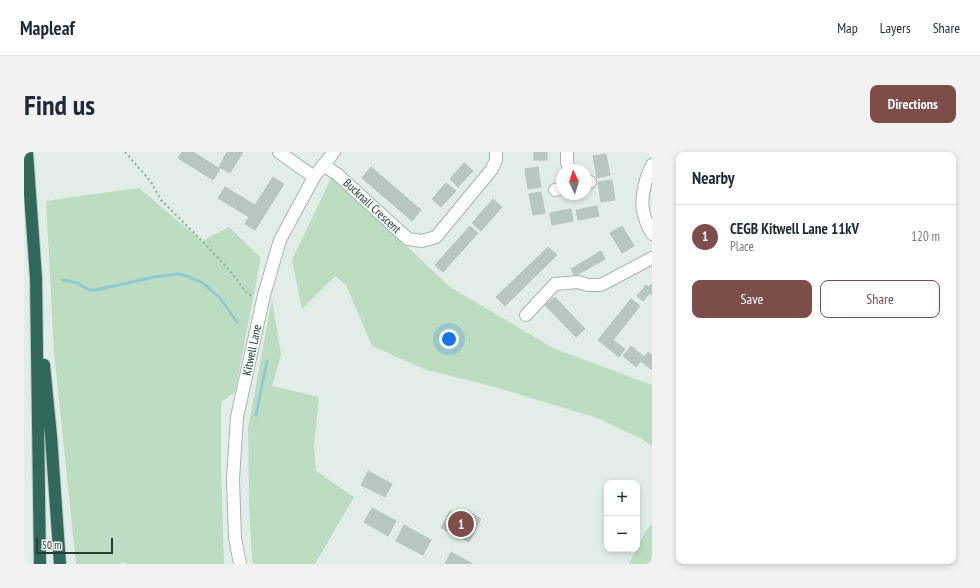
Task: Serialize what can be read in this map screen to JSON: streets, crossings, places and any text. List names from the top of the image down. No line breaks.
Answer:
{"streets":{"street":["Bucknall Crescent","Kitwell Lane"]},"crossings":[["Bucknall Crescent","Kitwell Lane"]],"scale_bar":"50 m","north":"top","page":{"header":"Mapleaf","nav":["Map","Layers","Share"],"buttons":["Directions",["Save","Share"]],"title":"Find us","heading":"Nearby","list":[{"mark":"1","name":"CEGB Kitwell Lane 11kV","note":"Place","value":"120 m"}],"map_buttons":["+","−"],"pins":"1","scale":"50 m"}}
